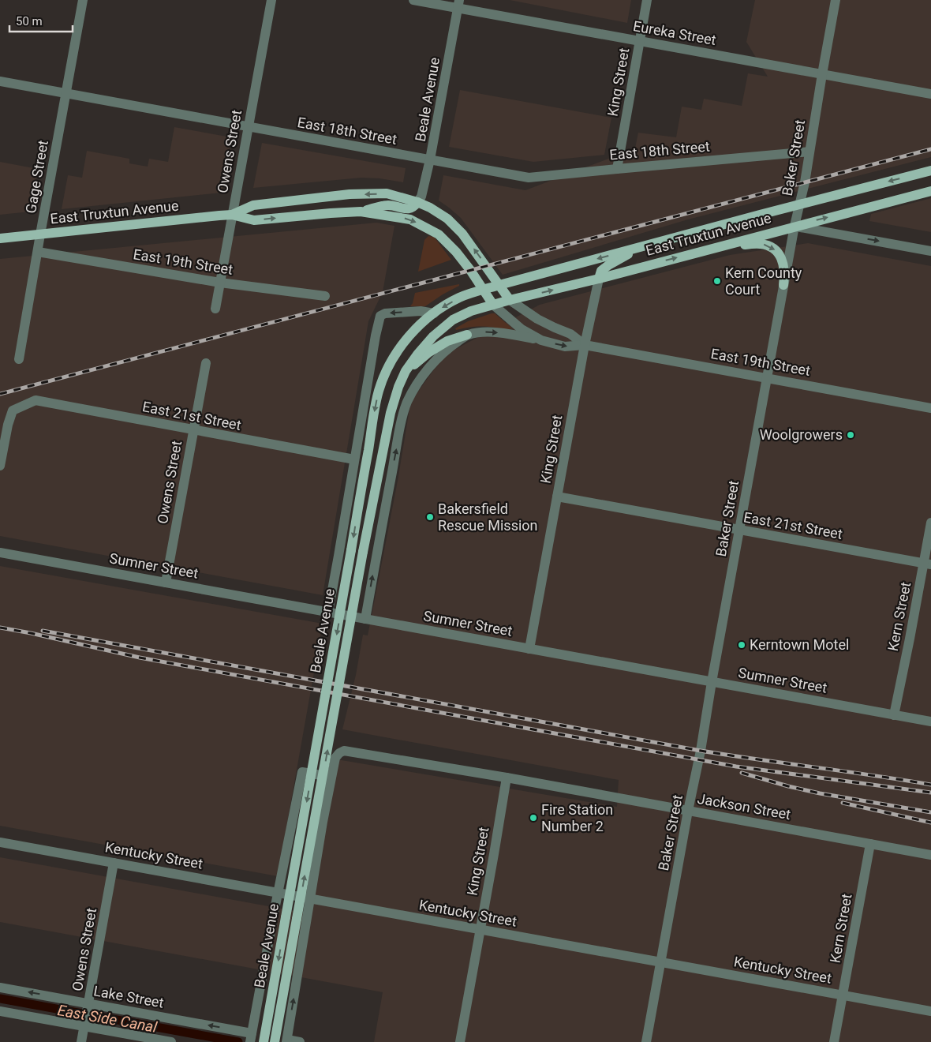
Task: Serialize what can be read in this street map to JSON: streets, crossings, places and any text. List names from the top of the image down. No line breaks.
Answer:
{"streets":{"main road":["Beale Avenue","East Truxtun Avenue"],"street":["Eureka Street","King Street","East 18th Street","Owens Street","Baker Street","Gage Street","East 19th Street","East 21st Street","Sumner Street","Kern Street","Jackson Street","Kentucky Street","Lake Street"]},"crossings":[["Eureka Street","King Street"],["Eureka Street","Beale Avenue"],["Eureka Street","Baker Street"],["King Street","East 18th Street"],["King Street","East Truxtun Avenue"],["King Street","East 19th Street"],["King Street","East 21st Street"],["King Street","Sumner Street"],["King Street","Jackson Street"],["King Street","Kentucky Street"],["Beale Avenue","East 18th Street"],["Beale Avenue","East Truxtun Avenue"],["Beale Avenue","East 19th Street"],["East 18th Street","Owens Street"],["East 18th Street","Baker Street"],["East 18th Street","Gage Street"],["Owens Street","East Truxtun Avenue"],["Owens Street","East 19th Street"],["Owens Street","East 21st Street"],["Owens Street","Sumner Street"],["Owens Street","Kentucky Street"],["Owens Street","Lake Street"],["Baker Street","East Truxtun Avenue"],["Baker Street","East 19th Street"],["Baker Street","East 21st Street"],["Baker Street","Sumner Street"],["Baker Street","Jackson Street"],["Baker Street","Kentucky Street"],["Gage Street","East Truxtun Avenue"],["Gage Street","East 19th Street"],["East Truxtun Avenue","East 19th Street"],["East 21st Street","Kern Street"],["Sumner Street","Kern Street"],["Kern Street","Jackson Street"],["Kern Street","Kentucky Street"],["Jackson Street","Kentucky Street"]],"water":["East Side Canal"],"places":["Kern County Court","Woolgrowers","Bakersfield Rescue Mission","Kerntown Motel","Fire Station Number 2"],"scale_bar":"50 m"}
